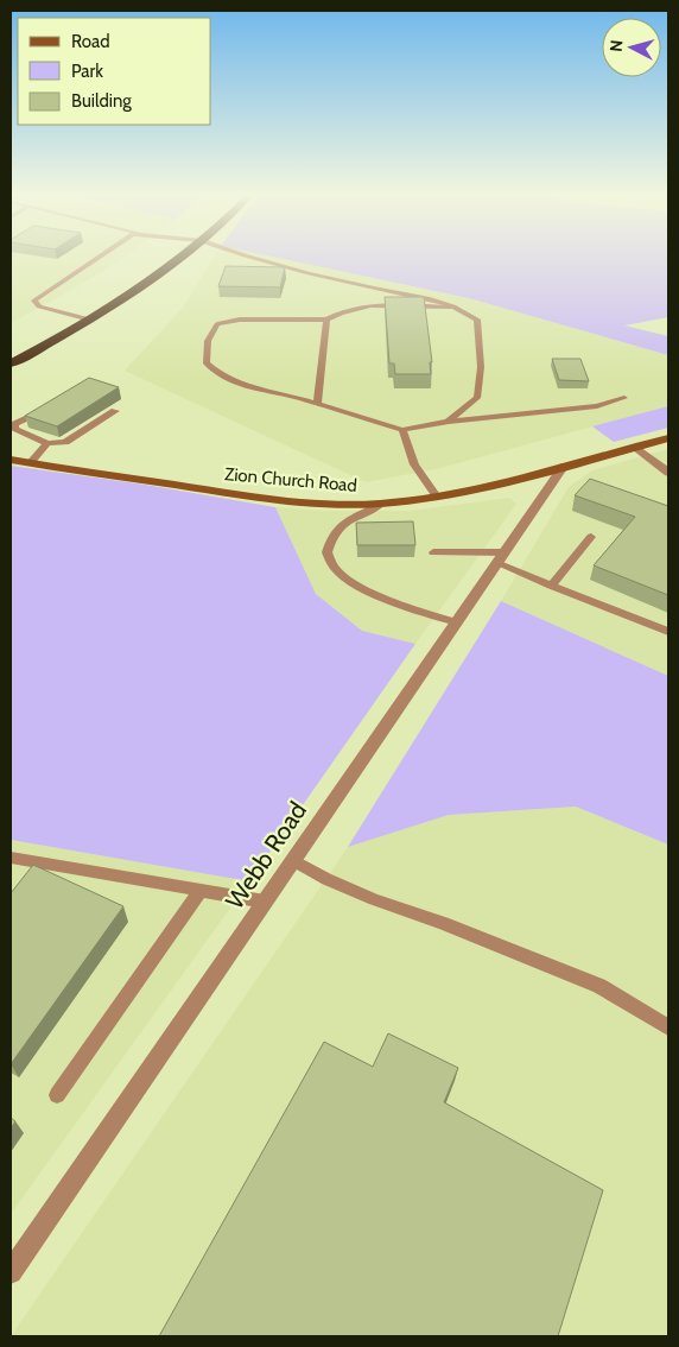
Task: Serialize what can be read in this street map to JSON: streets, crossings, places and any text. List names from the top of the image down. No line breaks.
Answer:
{"streets":{"street":["Zion Church Road","Webb Road"]},"crossings":[["Zion Church Road","Webb Road"]],"legend":["Road","Park","Building"],"north":"left"}
